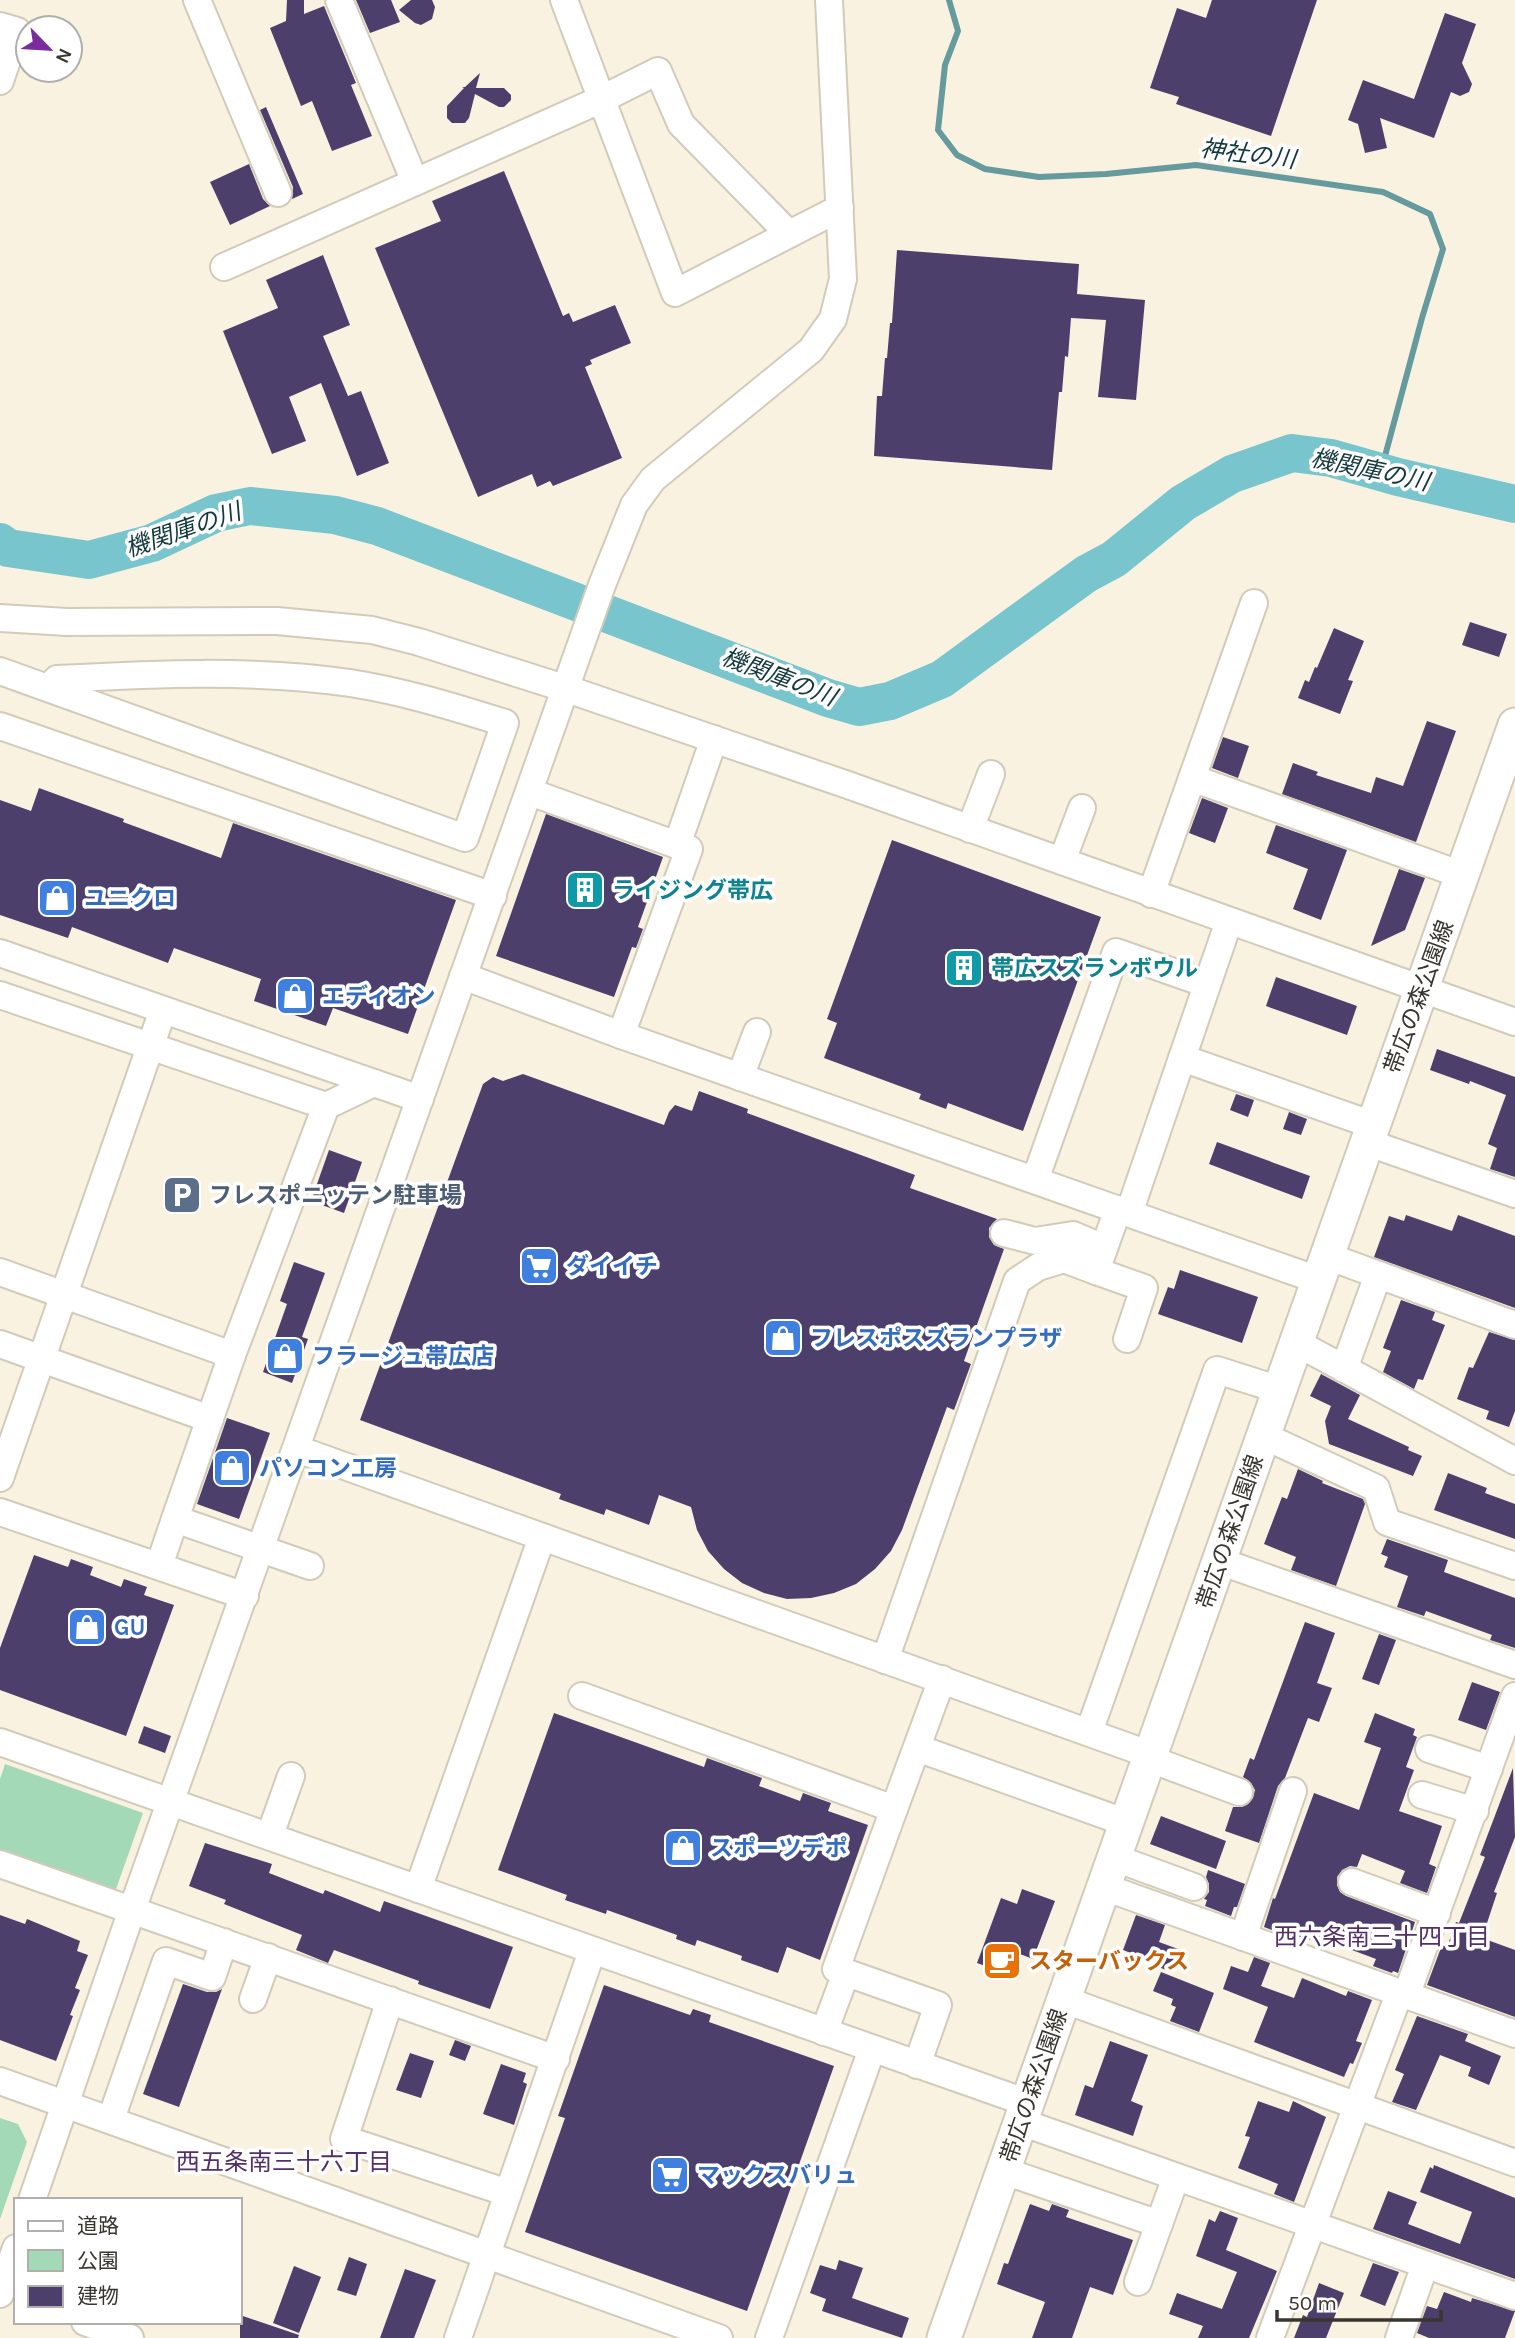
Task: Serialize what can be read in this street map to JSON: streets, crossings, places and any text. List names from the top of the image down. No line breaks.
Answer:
{"streets":{"main road":["帯広の森公園線"]},"districts":["西六条南三十四丁目","西五条南三十六丁目"],"water":["神社の川","機関庫の川"],"places":{"building":["ライジング帯広","帯広スズランボウル"],"shop":["ユニクロ","エディオン","フレスポスズランプラザ","フラージュ帯広店","パソコン工房","GU","スポーツデポ"],"parking":["フレスポニッテン駐車場"],"supermarket":["ダイイチ","マックスバリュ"],"cafe":["スターバックス"]},"legend":["道路","公園","建物"],"scale_bar":"50 m","north":"bottom right"}
